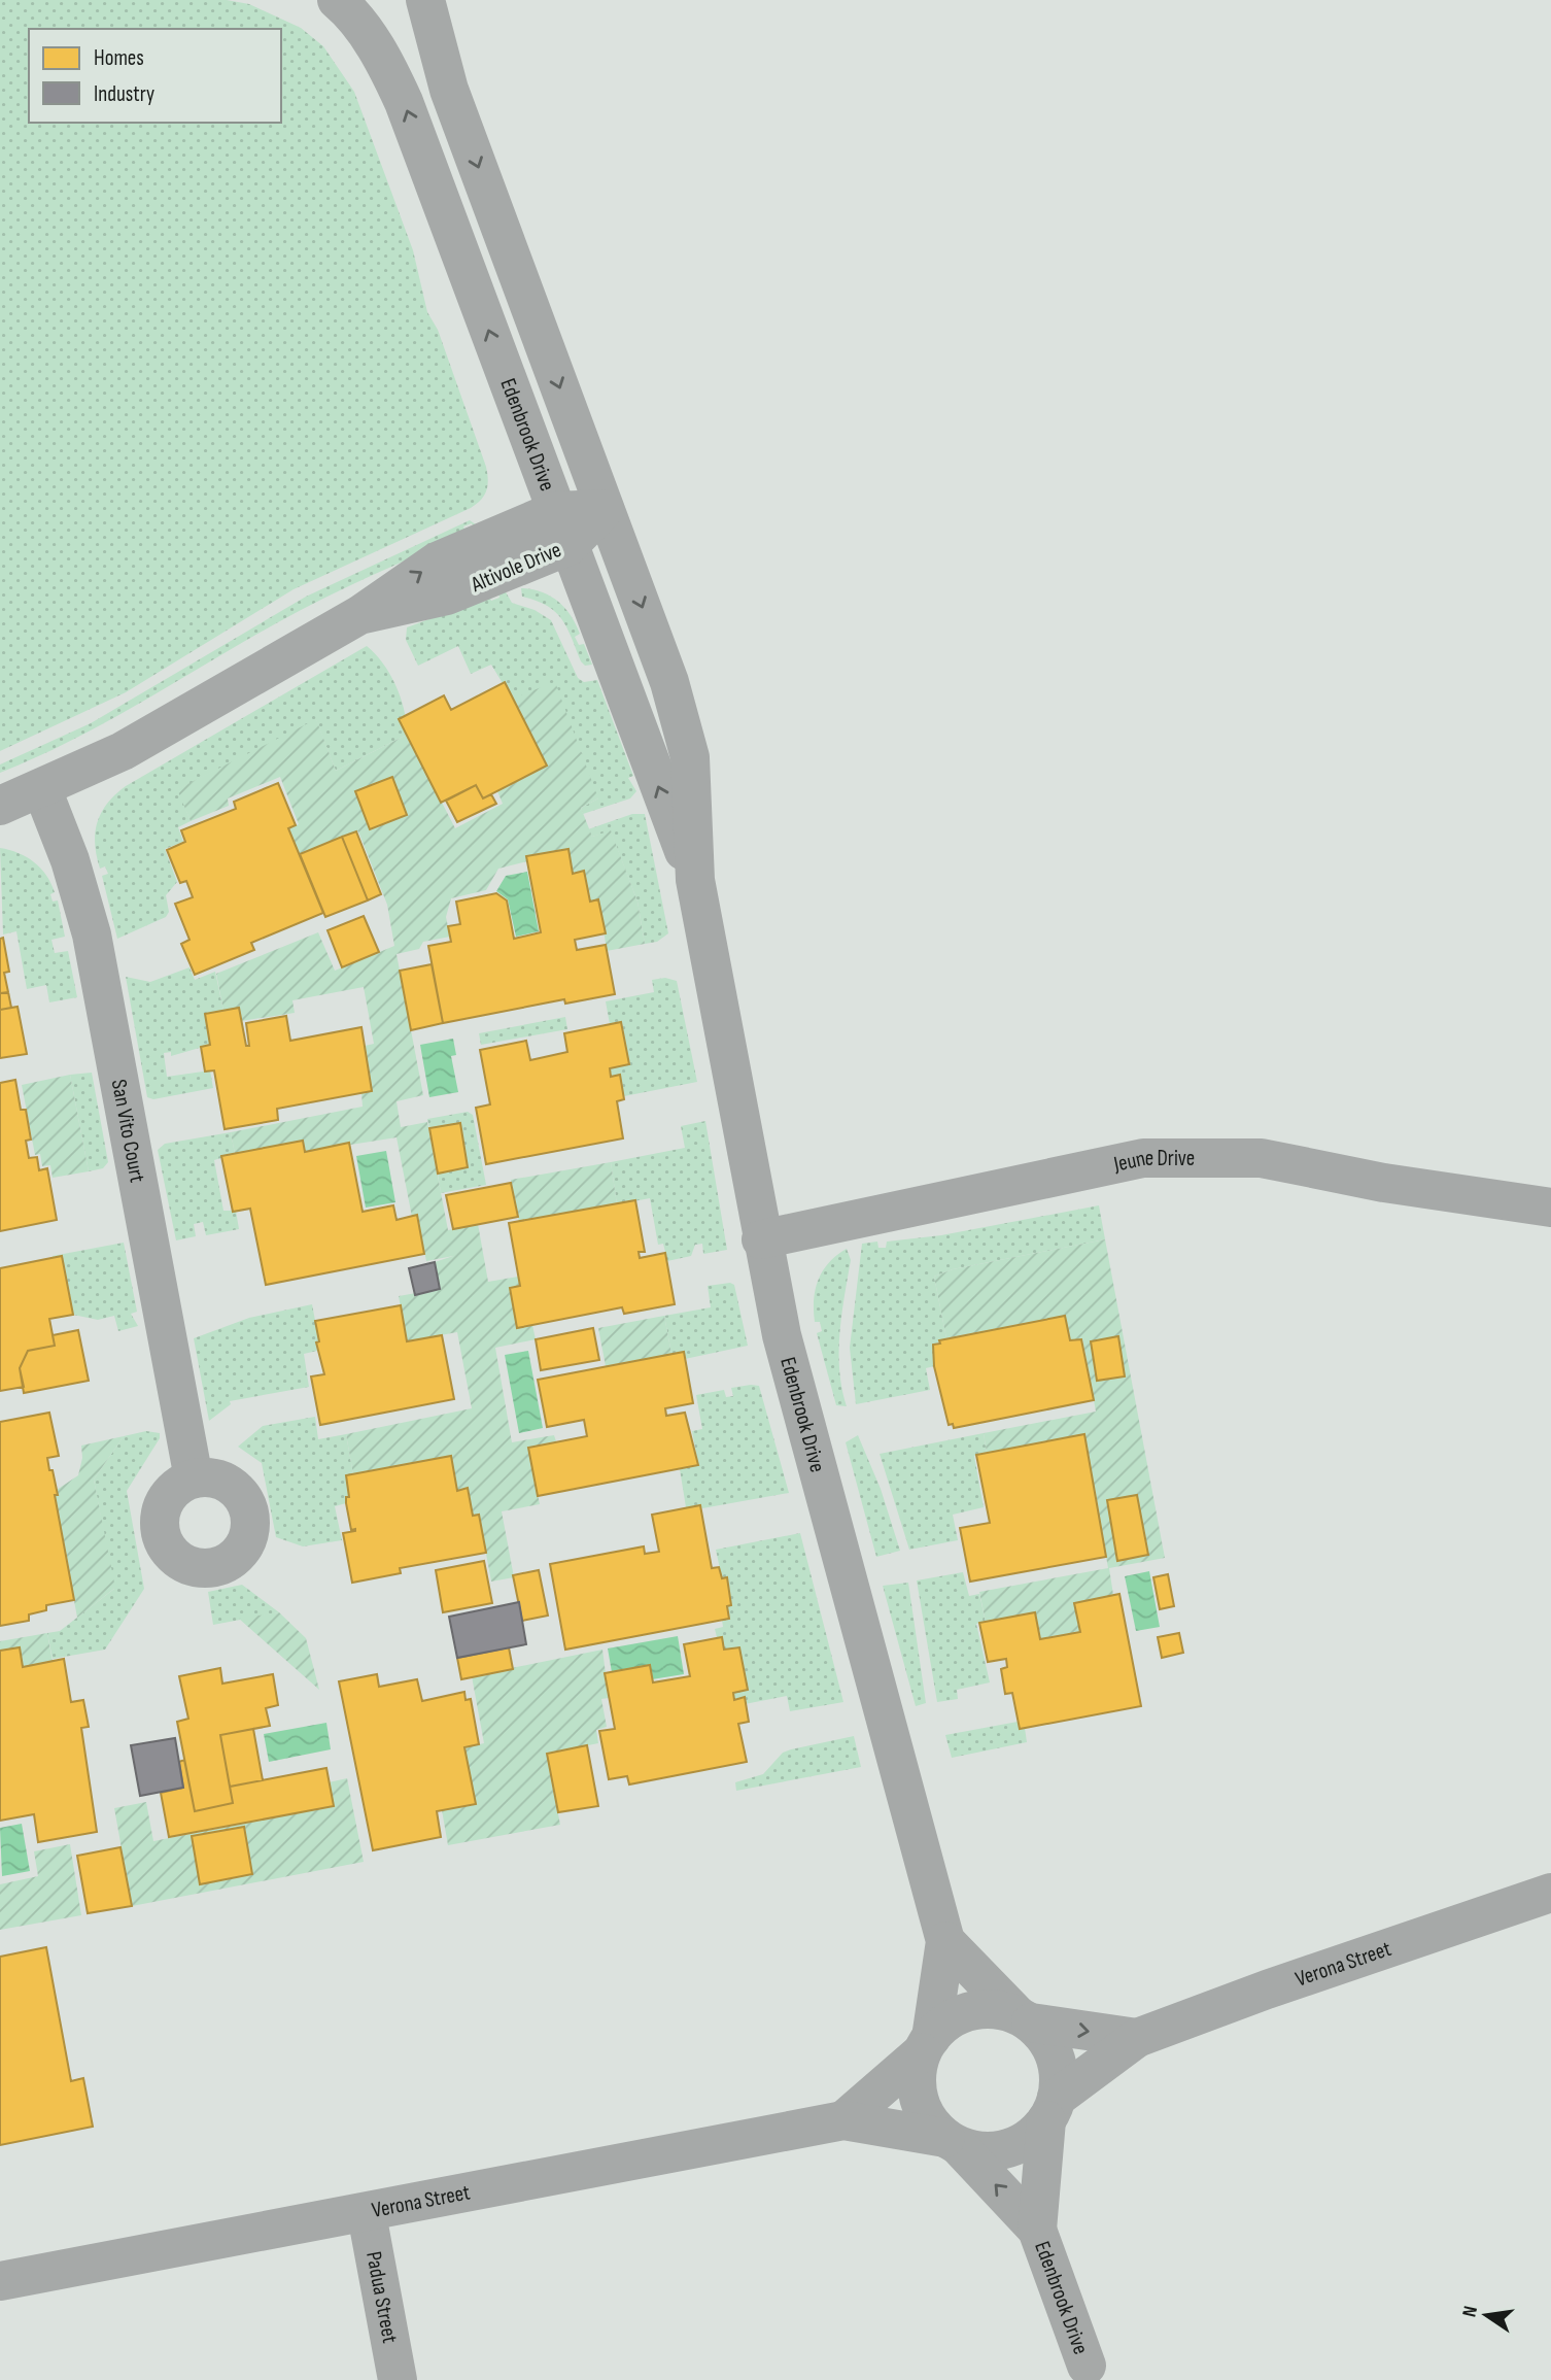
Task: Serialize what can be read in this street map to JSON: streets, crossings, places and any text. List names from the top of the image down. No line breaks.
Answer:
{"streets":{"street":["Edenbrook Drive","Altivole Drive","San Vito Court","Jeune Drive","Verona Street","Padua Street"]},"crossings":[["Edenbrook Drive","Altivole Drive"],["Edenbrook Drive","Jeune Drive"],["Edenbrook Drive","Verona Street"],["Altivole Drive","San Vito Court"],["Verona Street","Padua Street"]],"legend":["Homes","Industry"],"north":"left"}
